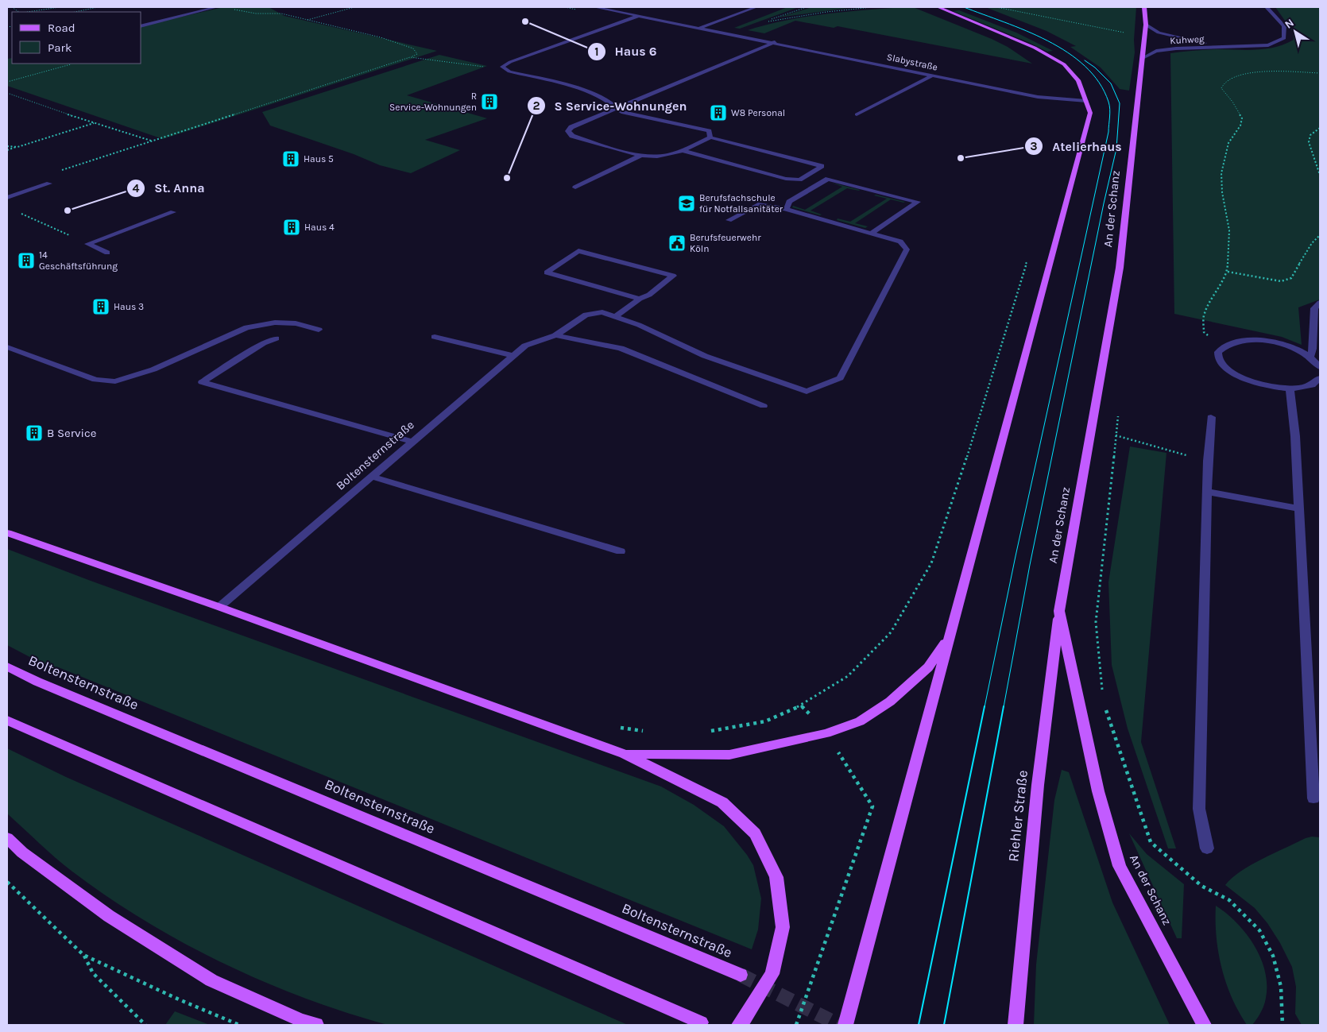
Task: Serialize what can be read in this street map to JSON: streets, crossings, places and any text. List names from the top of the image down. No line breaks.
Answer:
{"streets":{"main road":["An der Schanz","Boltensternstraße","Riehler Straße"],"street":["Kuhweg","Slabystraße"]},"crossings":[["Kuhweg","An der Schanz"],["An der Schanz","Riehler Straße"]],"places":{"other":["Haus 6","Atelierhaus","S Service-Wohnungen","St. Anna"],"building":["R Service-Wohnungen","W8 Personal","Haus 5","Haus 4","14 Geschäftsführung","Haus 3","B Service"],"school or university":["Berufsfachschule für Notfallsanitäter"],"public building":["Berufsfeuerwehr Köln"]},"legend":["Road","Park"],"north":"top left"}
